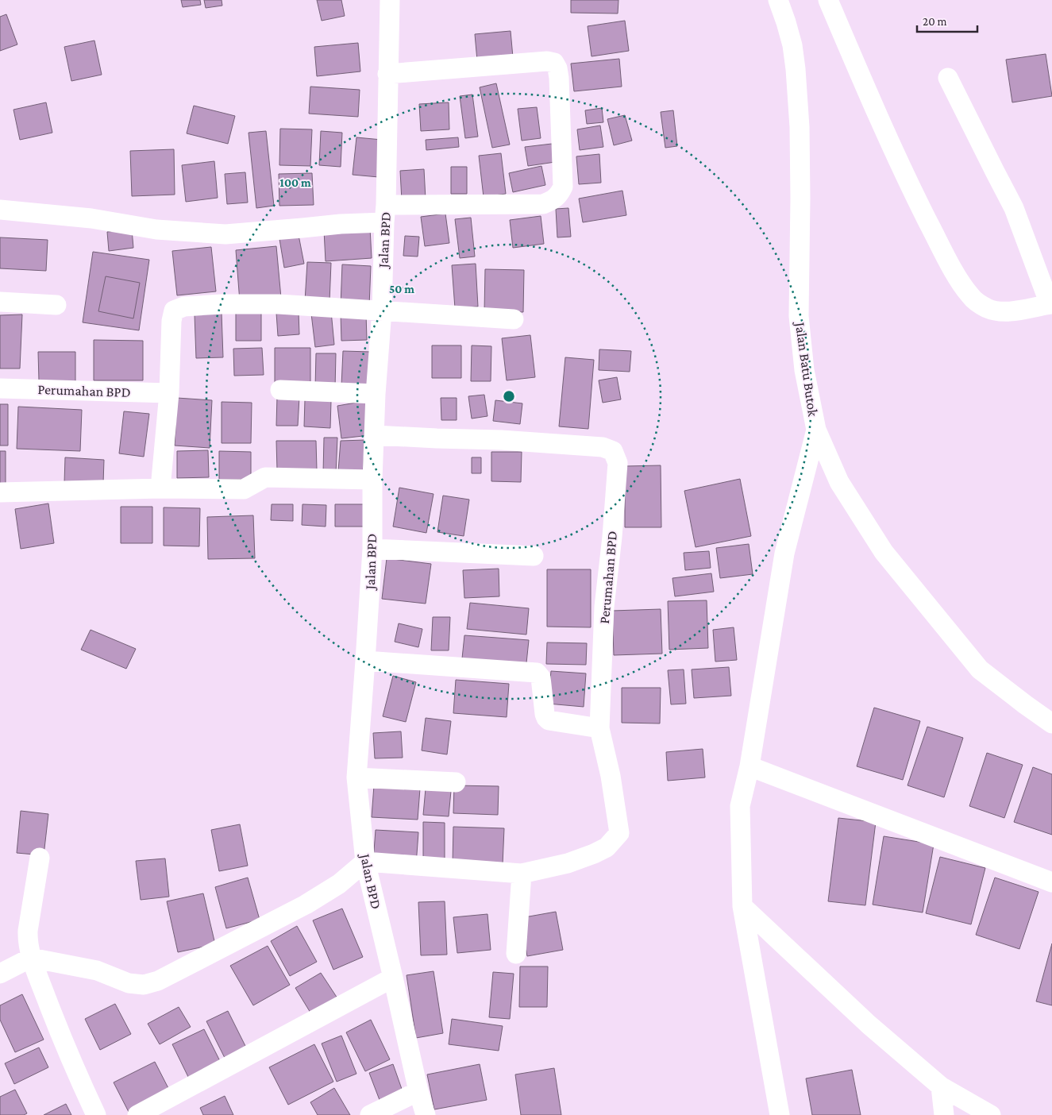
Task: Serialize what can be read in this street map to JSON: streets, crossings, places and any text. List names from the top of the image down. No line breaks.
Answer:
{"streets":{"street":["Jalan BPD","Jalan Batu Butok","Perumahan BPD"]},"crossings":[["Jalan BPD","Perumahan BPD"]],"scale_bar":"20 m","rings":["100 m","50 m"]}
